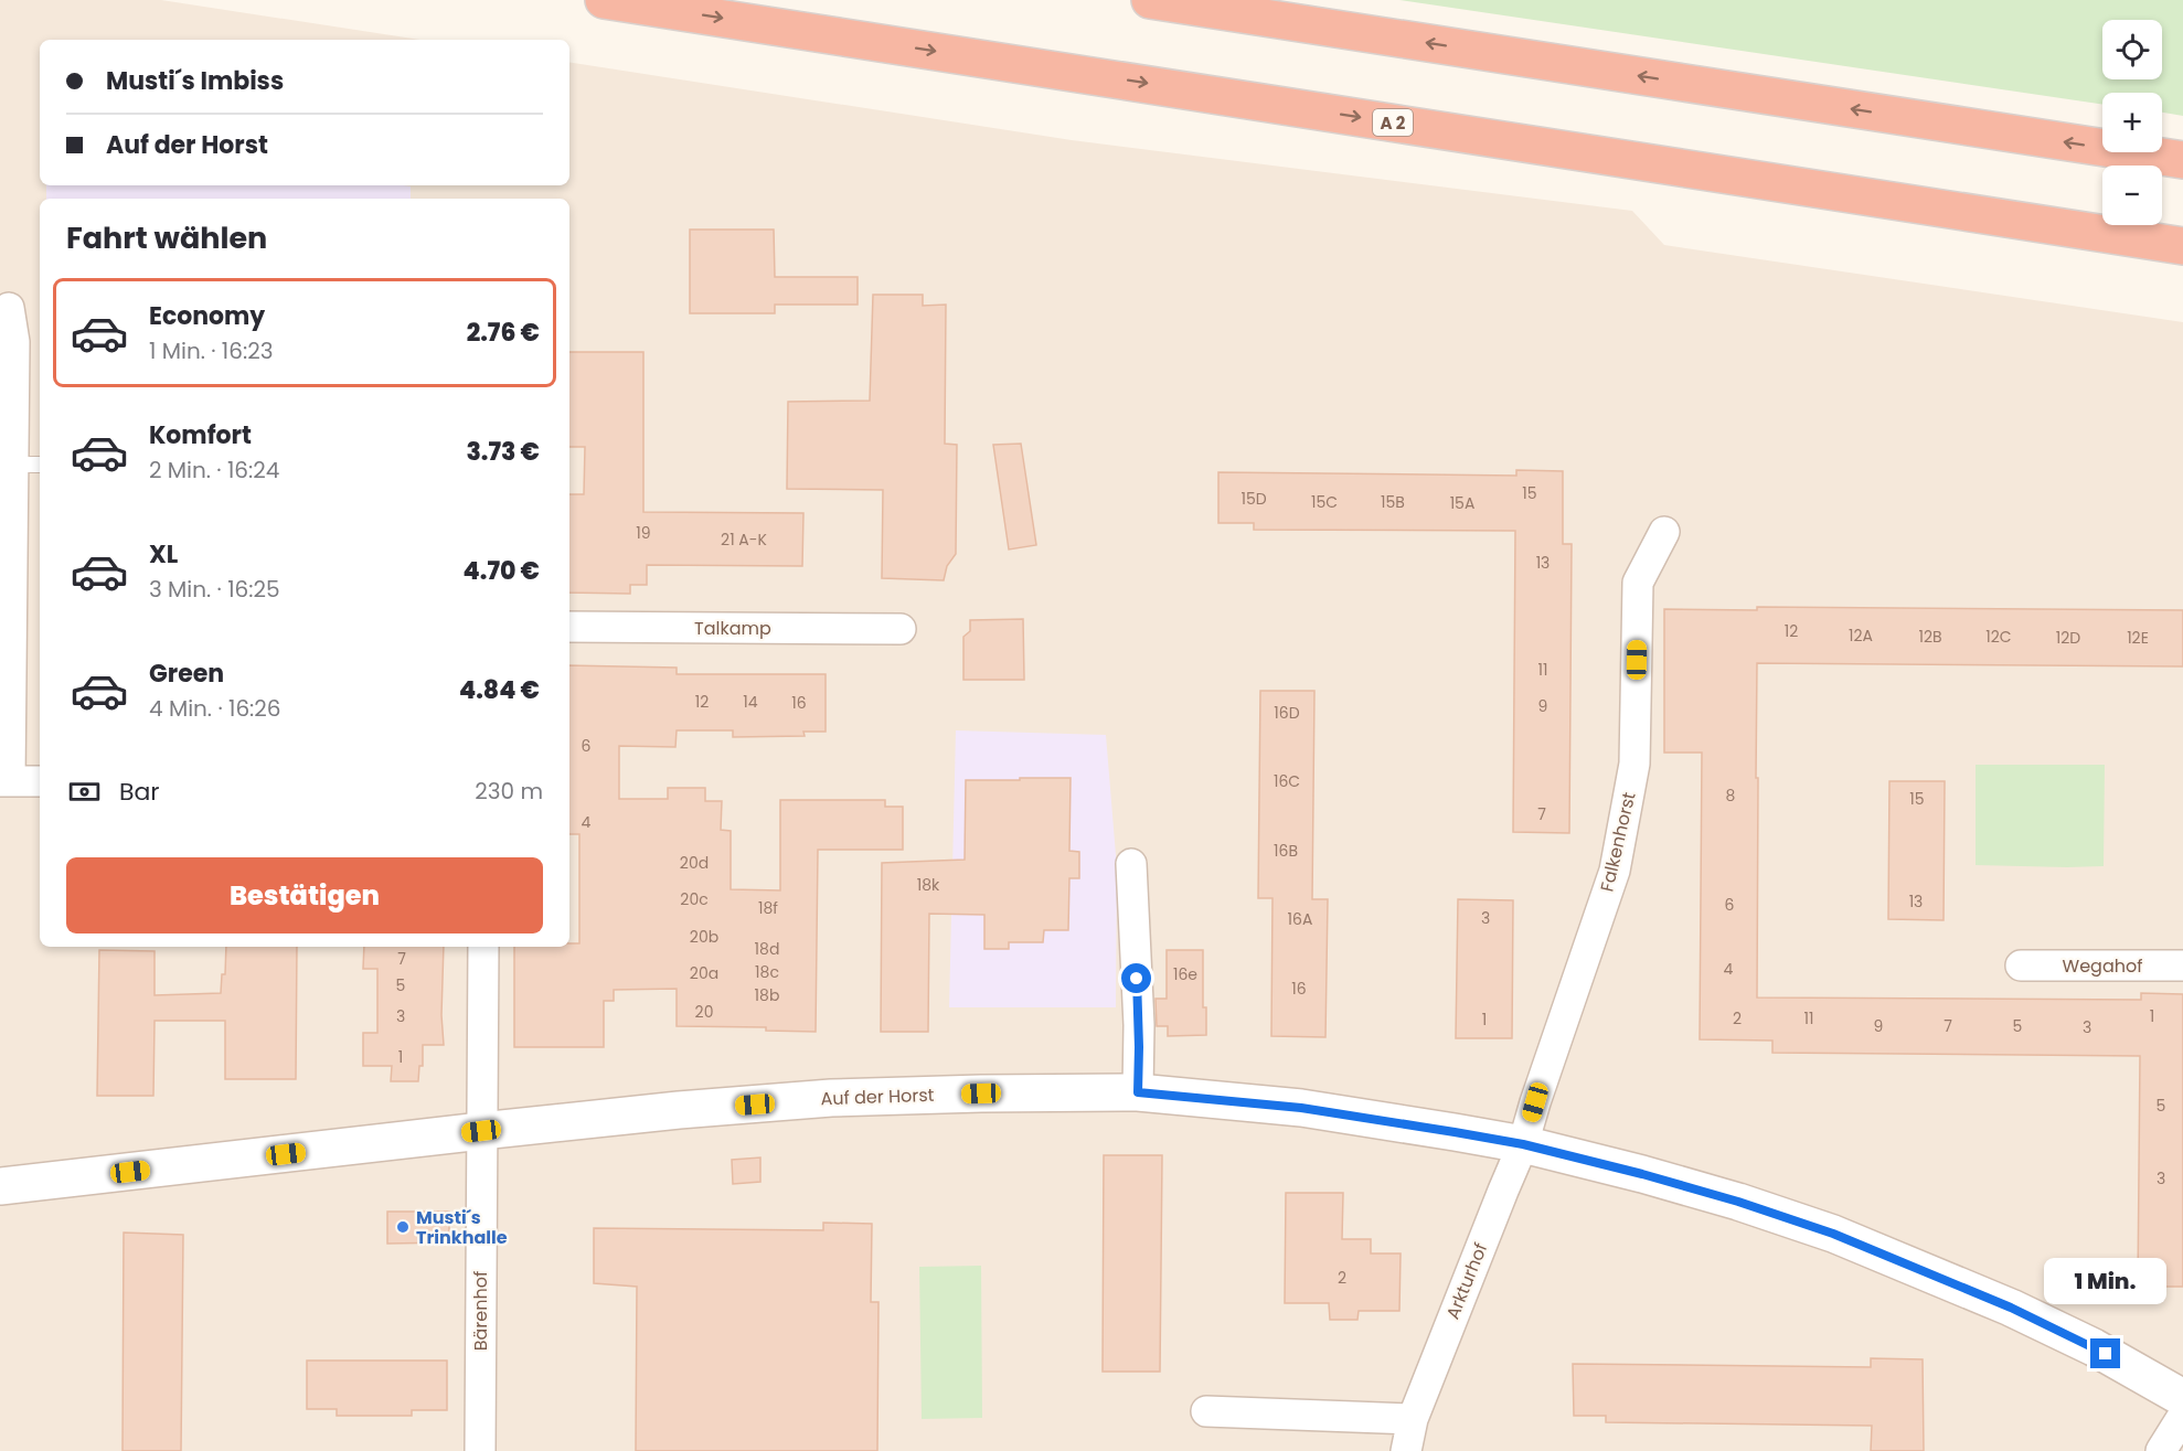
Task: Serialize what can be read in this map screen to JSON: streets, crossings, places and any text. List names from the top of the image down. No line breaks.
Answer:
{"streets":{"highway":["A 2"],"street":["Talkamp","Falkenhorst","Wegahof","Auf der Horst","Arkturhof","Bärenhof"]},"crossings":[["Falkenhorst","Auf der Horst"],["Falkenhorst","Arkturhof"],["Auf der Horst","Arkturhof"],["Auf der Horst","Bärenhof"]],"places":["Musti´s Trinkhalle"],"house_numbers":["15","15D","15C","15B","15A","19","21 A-K","13","12","12A","12B","12C","12D","12E","11","12","14","16","9","16D","6","16C","8","15","7","4","16B","20d","18k","20c","13","6","18f","3","16A","20b","18d","7","4","18c","20a","16e","5","16","18b","20","3","1","2","11","1","9","7","5","3","1","5","3","2"],"page":{"map_buttons":["+","−"],"banner":["Musti´s Imbiss","Auf der Horst"],"heading":"Fahrt wählen","list":[{"name":"Economy","note":"1 Min. · 16:23","value":"2.76 €"},{"name":"Komfort","note":"2 Min. · 16:24","value":"3.73 €"},{"name":"XL","note":"3 Min. · 16:25","value":"4.70 €"},{"name":"Green","note":"4 Min. · 16:26","value":"4.84 €"}],"pay":["Bar","230 m"],"buttons":"Bestätigen","bubble":"1 Min."}}
